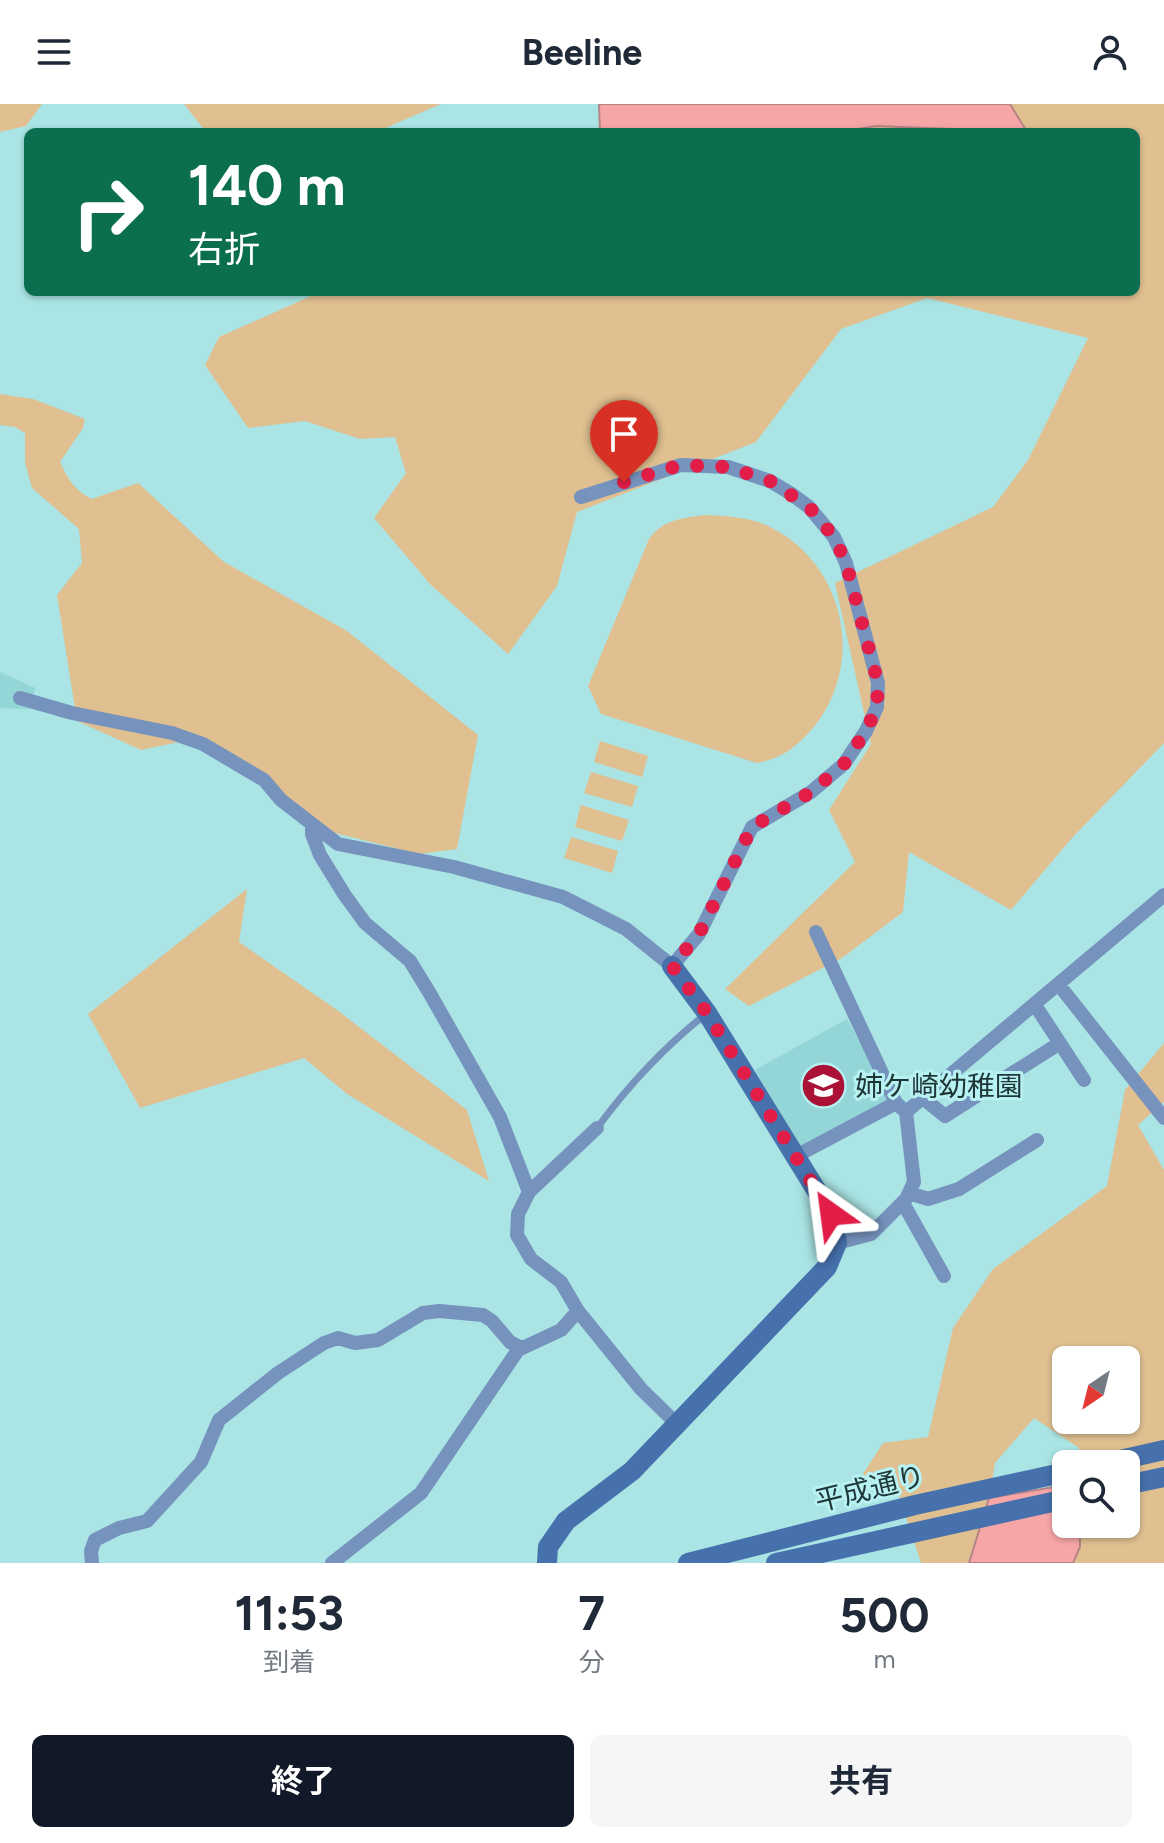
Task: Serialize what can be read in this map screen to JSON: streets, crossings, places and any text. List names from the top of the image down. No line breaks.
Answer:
{"streets":{"street":["平成通り"]},"places":{"school or university":["姉ケ崎幼稚園"]},"north":"bottom left","page":{"header":"Beeline","turn":["140 m","右折"],"eta":["11:53","到着","7","分","500","m"],"buttons":["終了","共有"]}}
